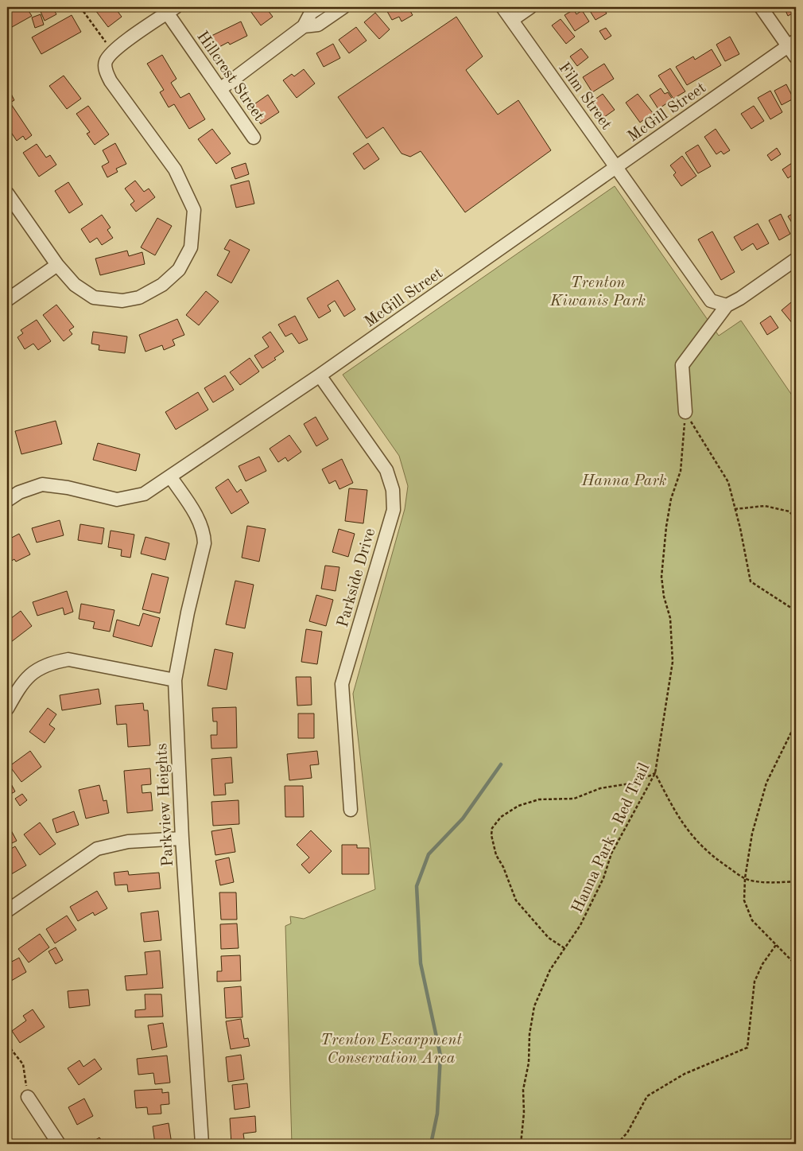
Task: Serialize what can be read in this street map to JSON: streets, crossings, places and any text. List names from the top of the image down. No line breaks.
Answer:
{"streets":{"street":["Hillcrest Street","Film Street","McGill Street","Parkside Drive","Parkview Heights"],"path":["Hanna Park - Red Trail"]},"crossings":[["Film Street","McGill Street"],["McGill Street","Parkside Drive"],["McGill Street","Parkview Heights"]],"parks":["Trenton Kiwanis Park","Hanna Park","Trenton Escarpment Conservation Area"]}
